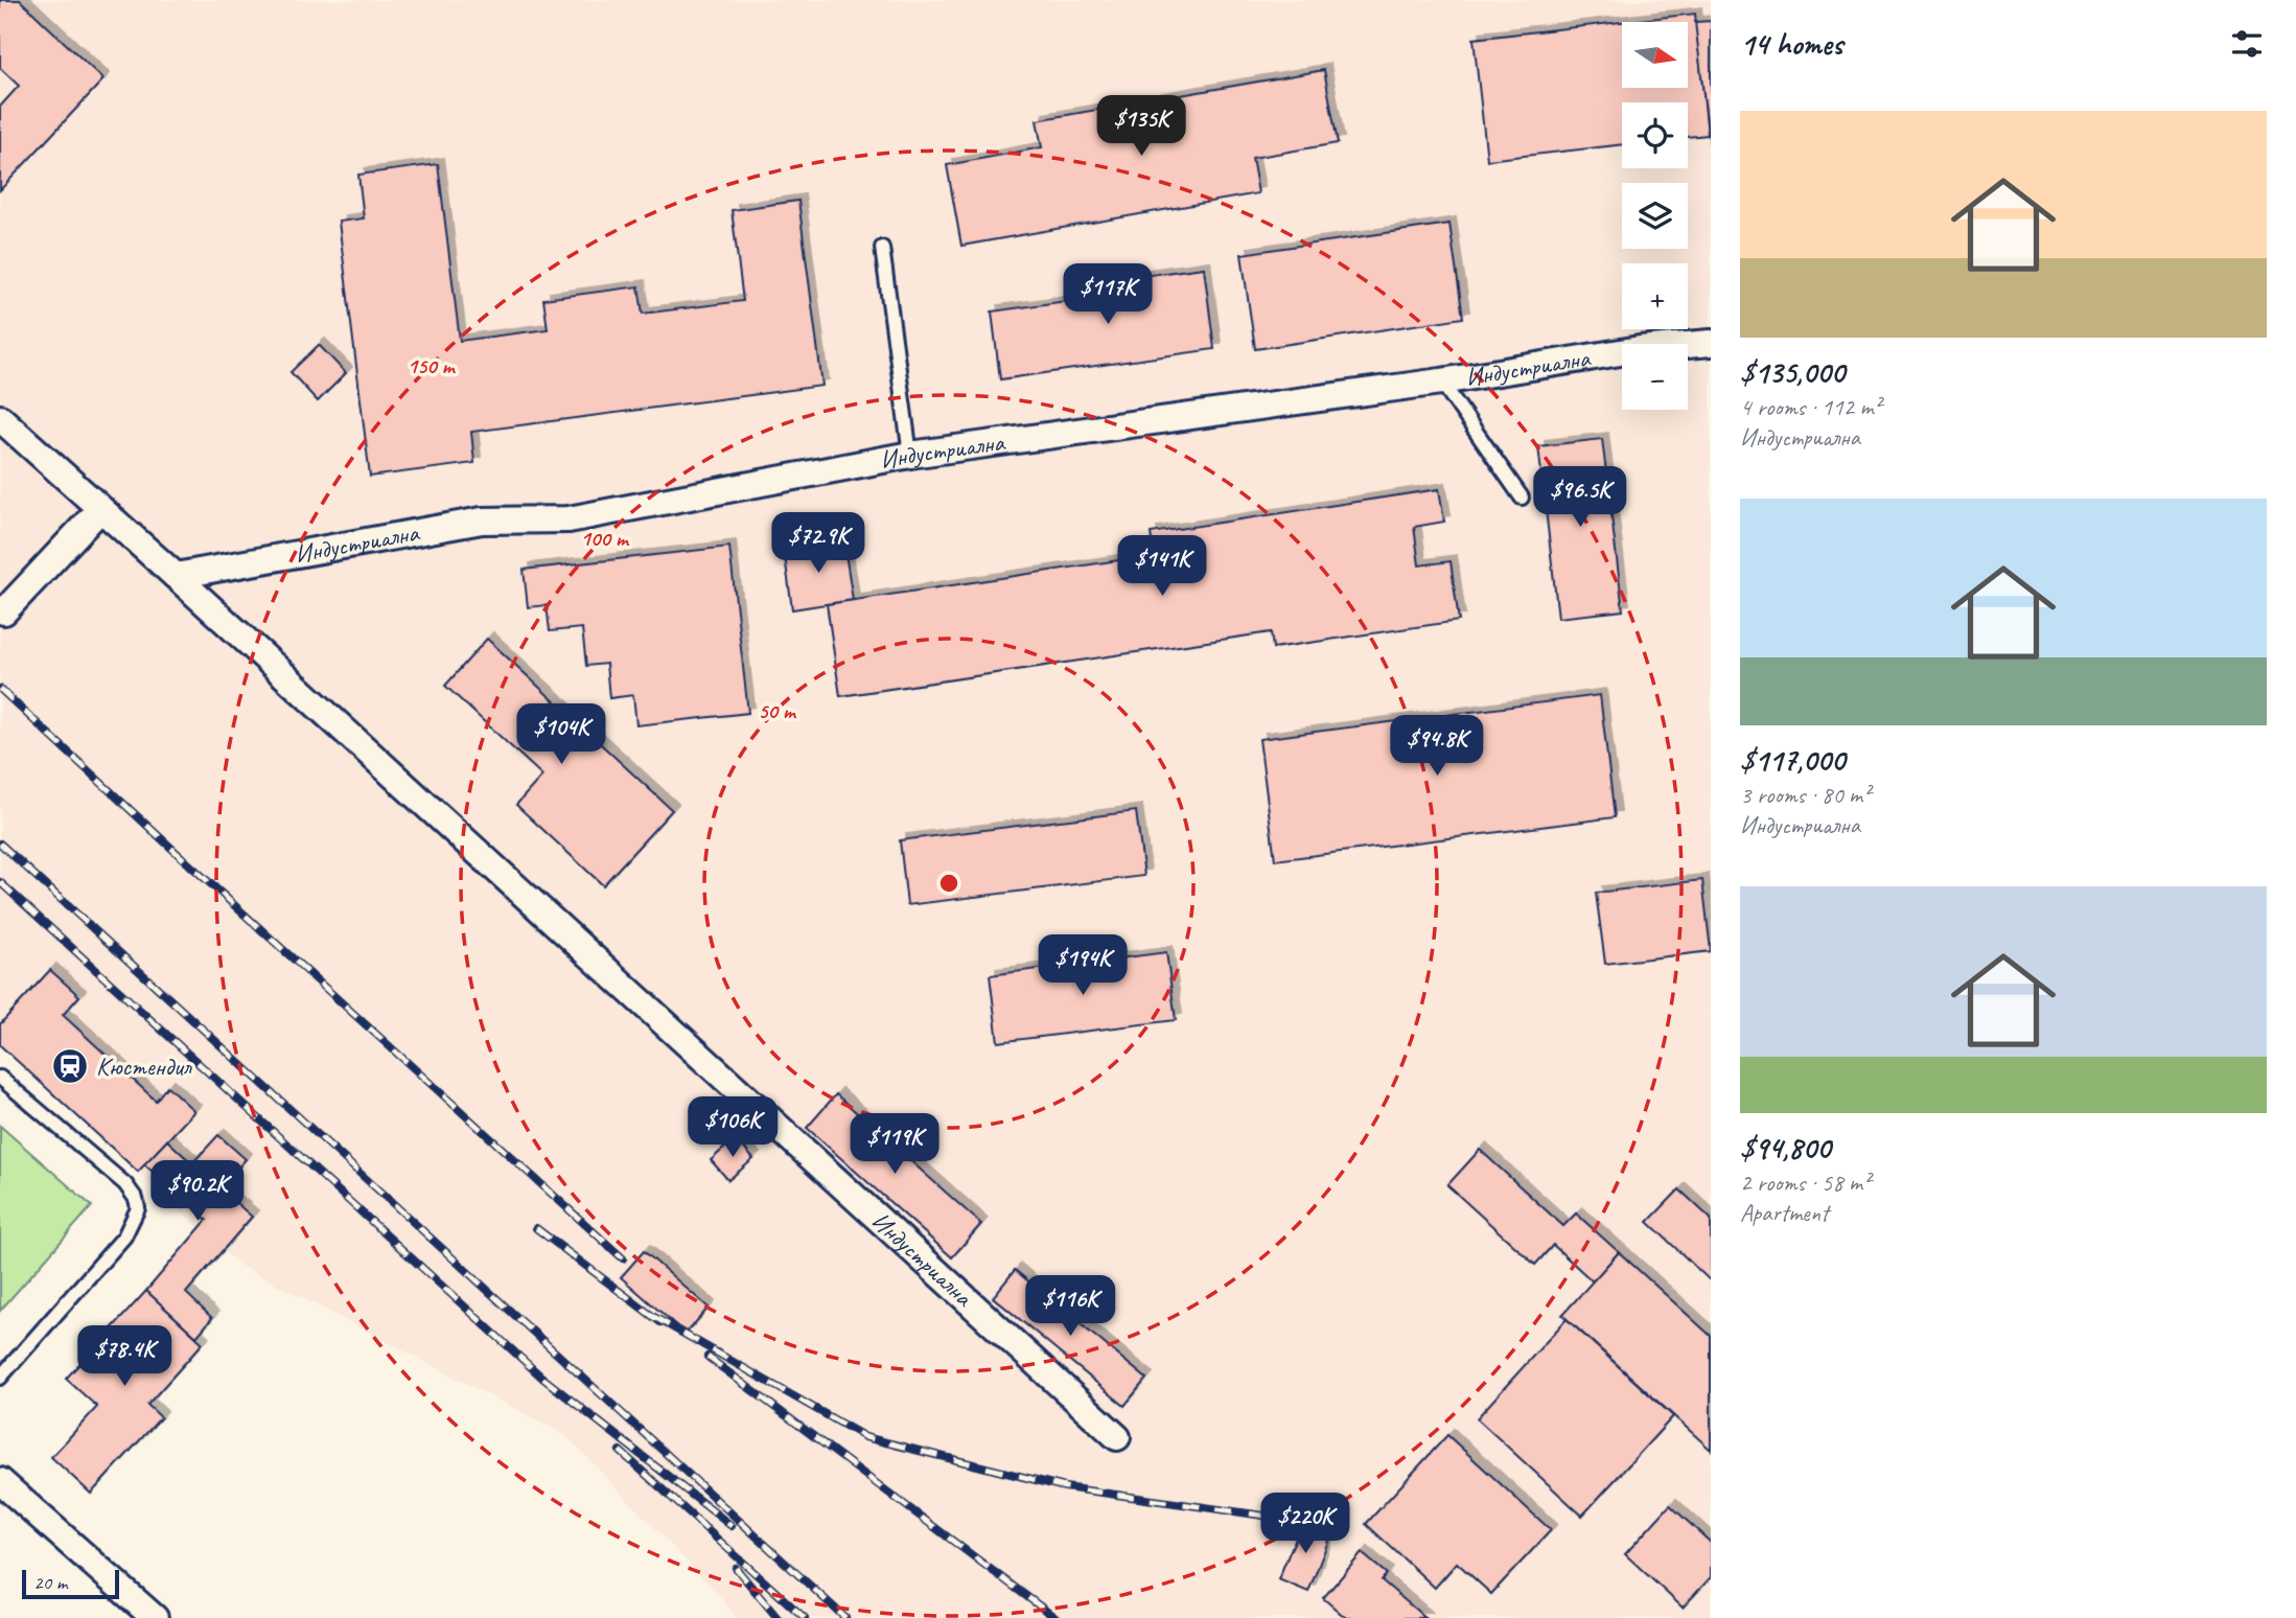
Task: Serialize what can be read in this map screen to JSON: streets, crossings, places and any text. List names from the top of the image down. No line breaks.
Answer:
{"streets":{"street":["Индустриална"]},"places":{"station":["Кюстендил"]},"scale_bar":"20 m","north":"right","page":{"heading":"14 homes","map_buttons":["+","−"],"list":[{"name":"$135,000","note":"4 rooms · 112 m² · Индустриална"},{"name":"$117,000","note":"3 rooms · 80 m² · Индустриална"},{"name":"$94,800","note":"2 rooms · 58 m² · Apartment"}],"price":["$135K","$117K","$96.5K","$72.9K","$141K","$104K","$94.8K","$194K","$106K","$119K","$90.2K","$116K","$78.4K","$220K"],"scale":"20 m"},"rings":["150 m","100 m","50 m"]}
